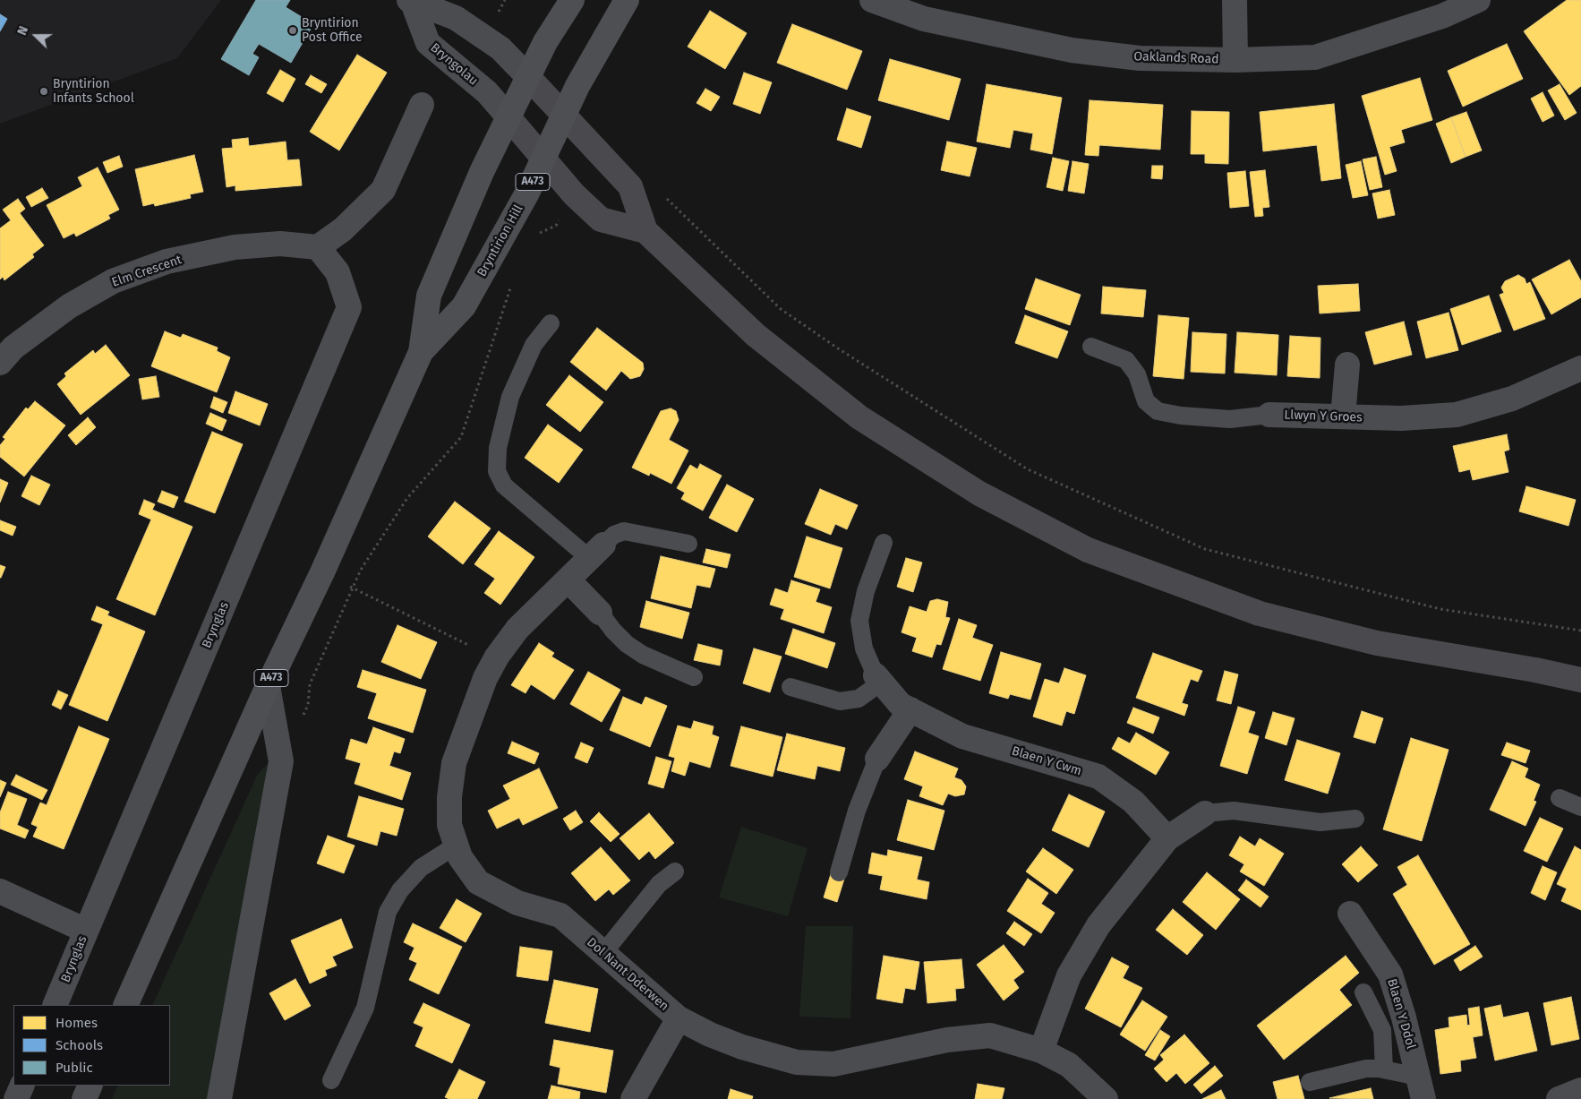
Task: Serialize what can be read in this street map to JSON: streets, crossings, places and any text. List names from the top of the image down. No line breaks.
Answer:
{"streets":{"main road":["A473","Bryntirion Hill"],"street":["Oaklands Road","Bryngolau","Elm Crescent","Llwyn Y Groes","Brynglas","Blaen Y Cwm","Dol Nant Dderwen","Blaen Y Ddol"]},"crossings":[["Bryngolau","A473"],["A473","Bryntirion Hill"],["Elm Crescent","Brynglas"]],"places":["Bryntirion Post Office","Bryntirion Infants School"],"legend":["Homes","Schools","Public"],"north":"left"}
